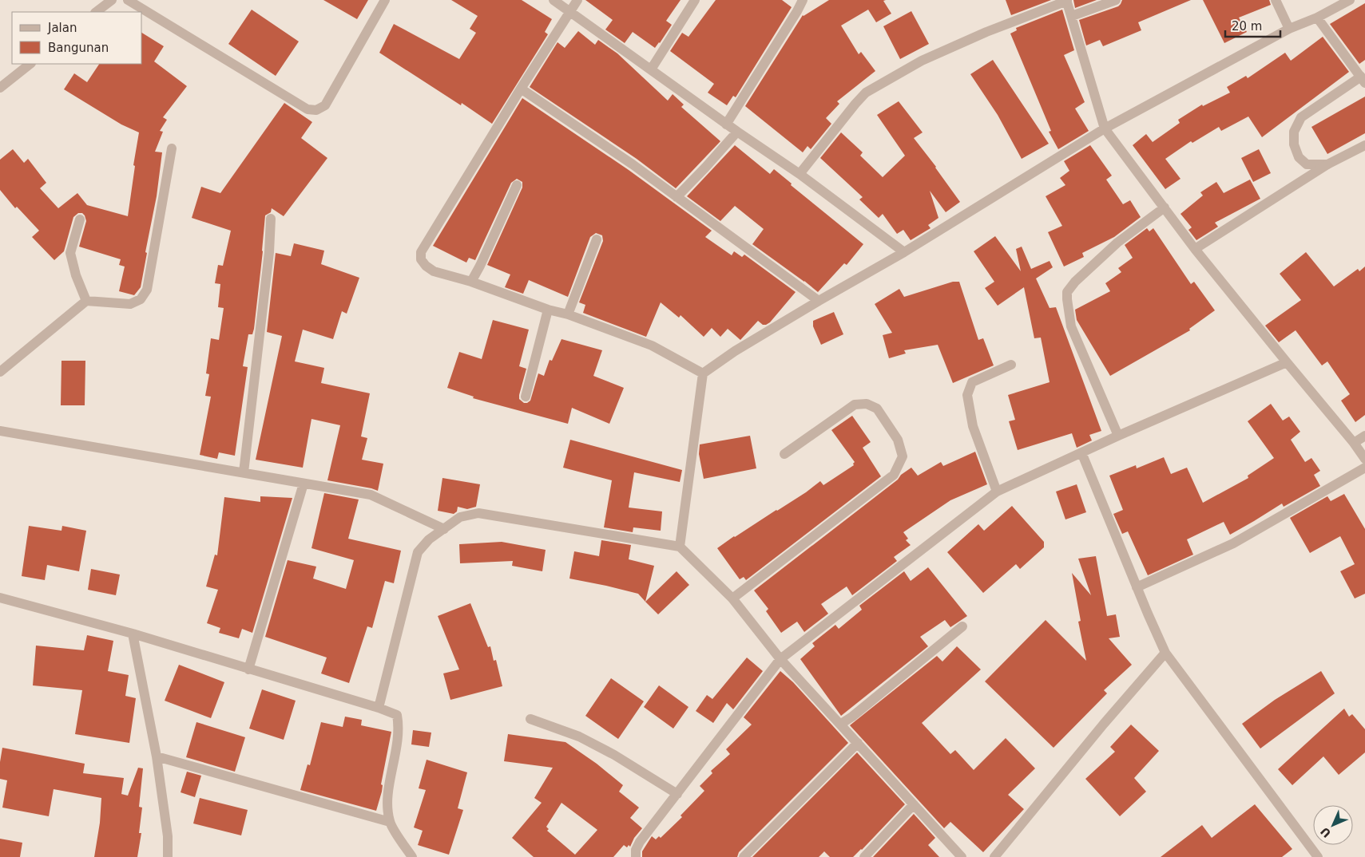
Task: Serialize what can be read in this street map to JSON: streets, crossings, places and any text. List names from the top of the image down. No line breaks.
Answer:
{"legend":["Jalan","Bangunan"],"scale_bar":"20 m","north":"bottom left"}
